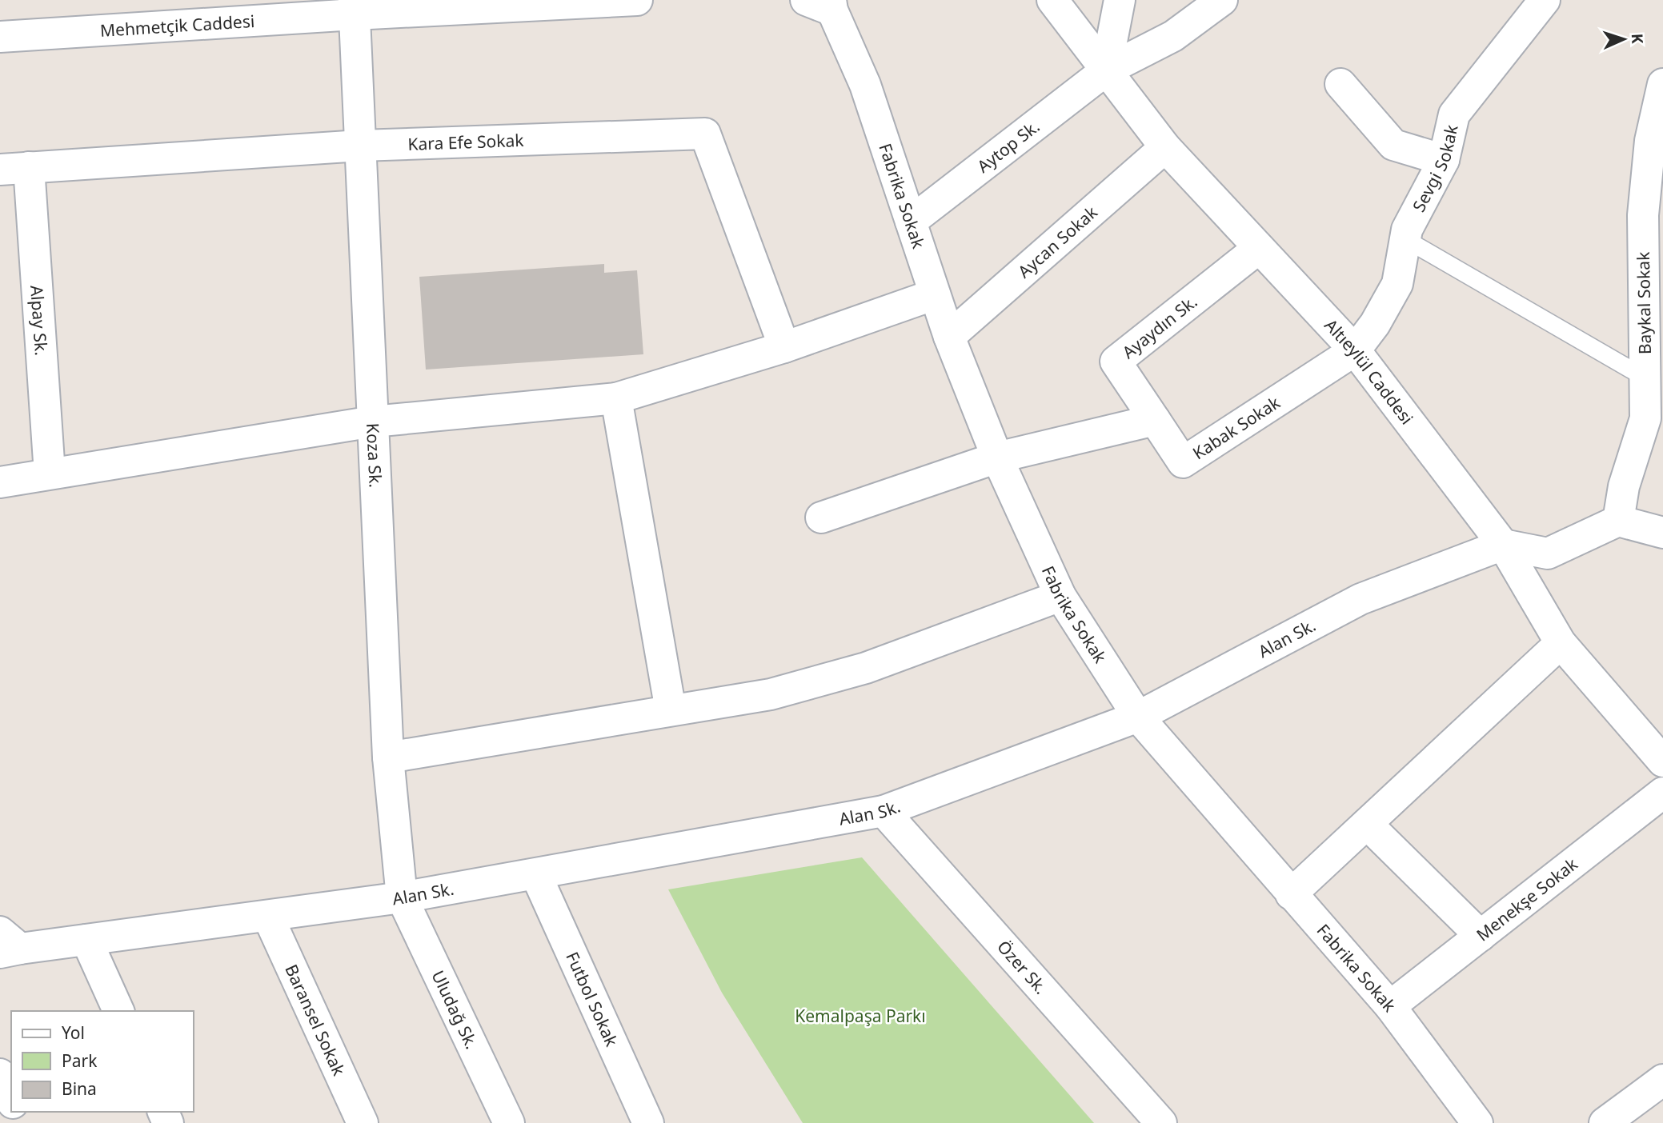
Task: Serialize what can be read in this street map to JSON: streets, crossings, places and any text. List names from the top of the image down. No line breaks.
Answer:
{"streets":{"street":["Mehmetçik Caddesi","Kara Efe Sokak","Aytop Sk.","Sevgi Sokak","Fabrika Sokak","Aycan Sokak","Baykal Sokak","Alpay Sk.","Ayaydın Sk.","Altıeylül Caddesi","Kabak Sokak","Koza Sk.","Alan Sk.","Menekşe Sokak","Özer Sk.","Futbol Sokak","Uludağ Sk.","Baransel Sokak"]},"crossings":[["Mehmetçik Caddesi","Koza Sk."],["Kara Efe Sokak","Alpay Sk."],["Kara Efe Sokak","Koza Sk."],["Aytop Sk.","Fabrika Sokak"],["Aytop Sk.","Altıeylül Caddesi"],["Sevgi Sokak","Altıeylül Caddesi"],["Sevgi Sokak","Kabak Sokak"],["Fabrika Sokak","Aycan Sokak"],["Fabrika Sokak","Alan Sk."],["Fabrika Sokak","Menekşe Sokak"],["Aycan Sokak","Altıeylül Caddesi"],["Ayaydın Sk.","Altıeylül Caddesi"],["Ayaydın Sk.","Kabak Sokak"],["Altıeylül Caddesi","Kabak Sokak"],["Altıeylül Caddesi","Alan Sk."],["Koza Sk.","Alan Sk."],["Koza Sk.","Uludağ Sk."],["Alan Sk.","Özer Sk."],["Alan Sk.","Futbol Sokak"],["Alan Sk.","Uludağ Sk."],["Alan Sk.","Baransel Sokak"]],"parks":["Kemalpaşa Parkı"],"legend":["Yol","Park","Bina"],"north":"right"}
